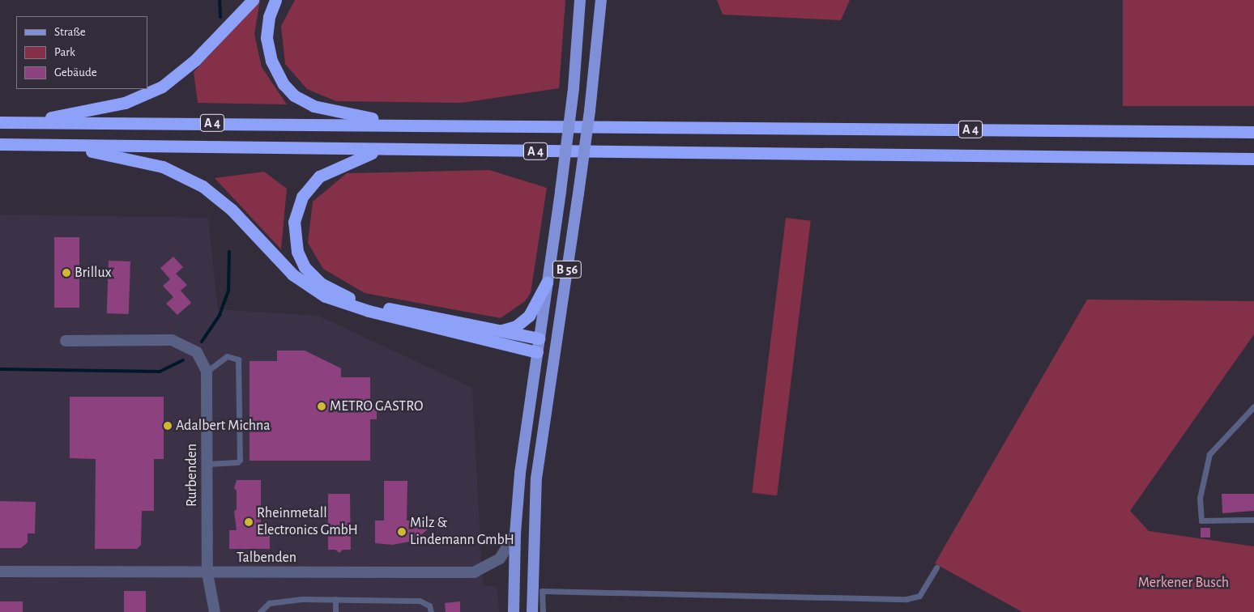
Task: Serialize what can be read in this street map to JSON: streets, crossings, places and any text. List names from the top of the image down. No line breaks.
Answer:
{"streets":{"highway":["A 4"],"main road":["B 56"],"street":["Rurbenden","Talbenden"]},"crossings":[["A 4","B 56"],["B 56","Talbenden"],["Rurbenden","Talbenden"]],"parks":["Merkener Busch"],"places":["Brillux","METRO GASTRO","Adalbert Michna","Rheinmetall Electronics GmbH","Milz & Lindemann GmbH"],"legend":["Straße","Park","Gebäude"]}
